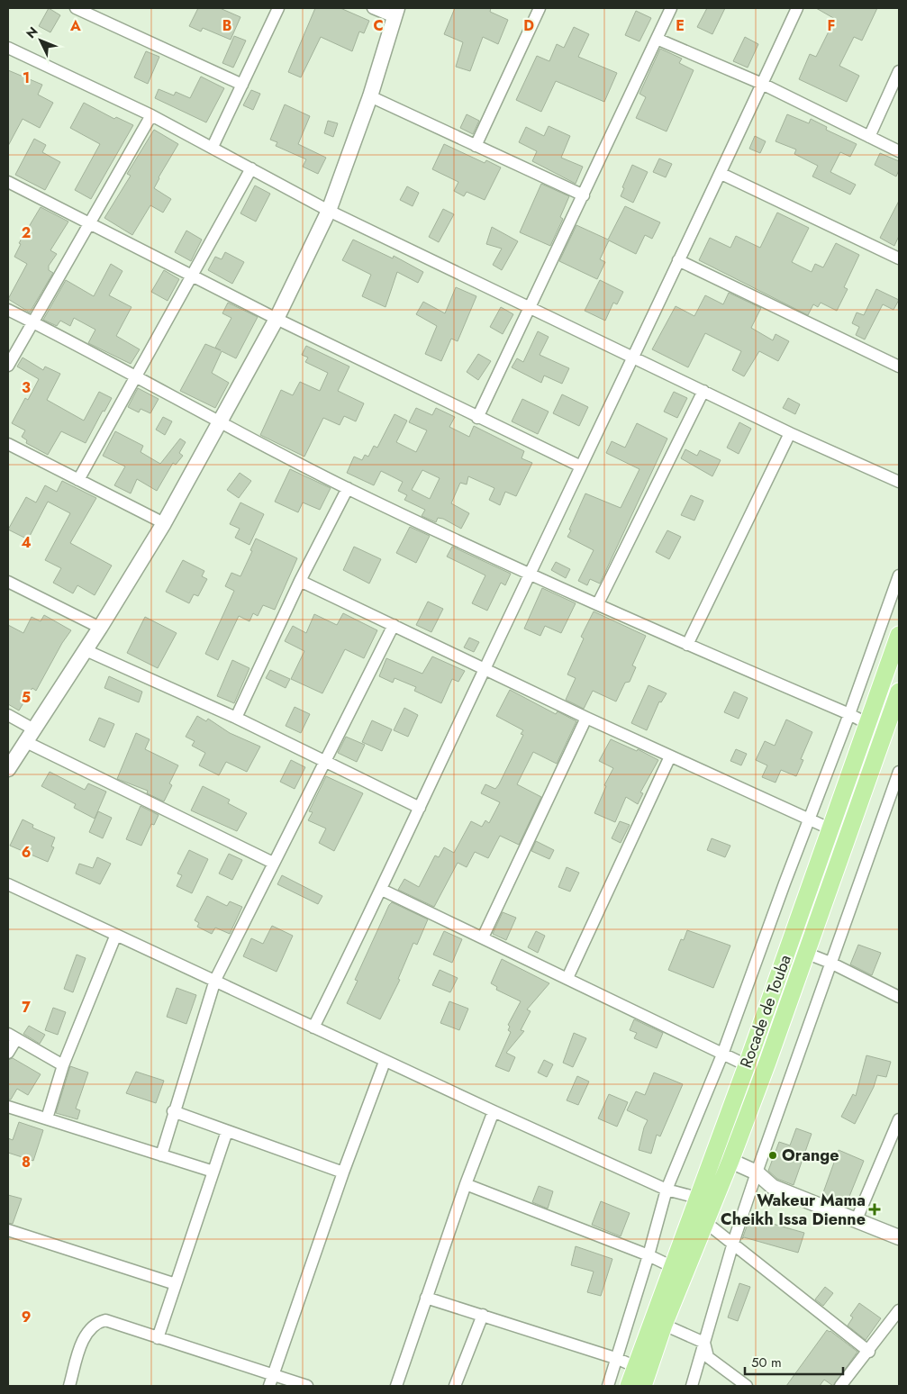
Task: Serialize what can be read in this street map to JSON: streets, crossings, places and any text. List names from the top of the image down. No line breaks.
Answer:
{"streets":{"main road":["Rocade de Touba"]},"places":{"other":["Orange"],"health":["Wakeur Mama Cheikh Issa Dienne"]},"scale_bar":"50 m","north":"top left","grid":{"columns":["A","B","C","D","E","F"],"rows":["1","2","3","4","5","6","7","8","9"]}}
